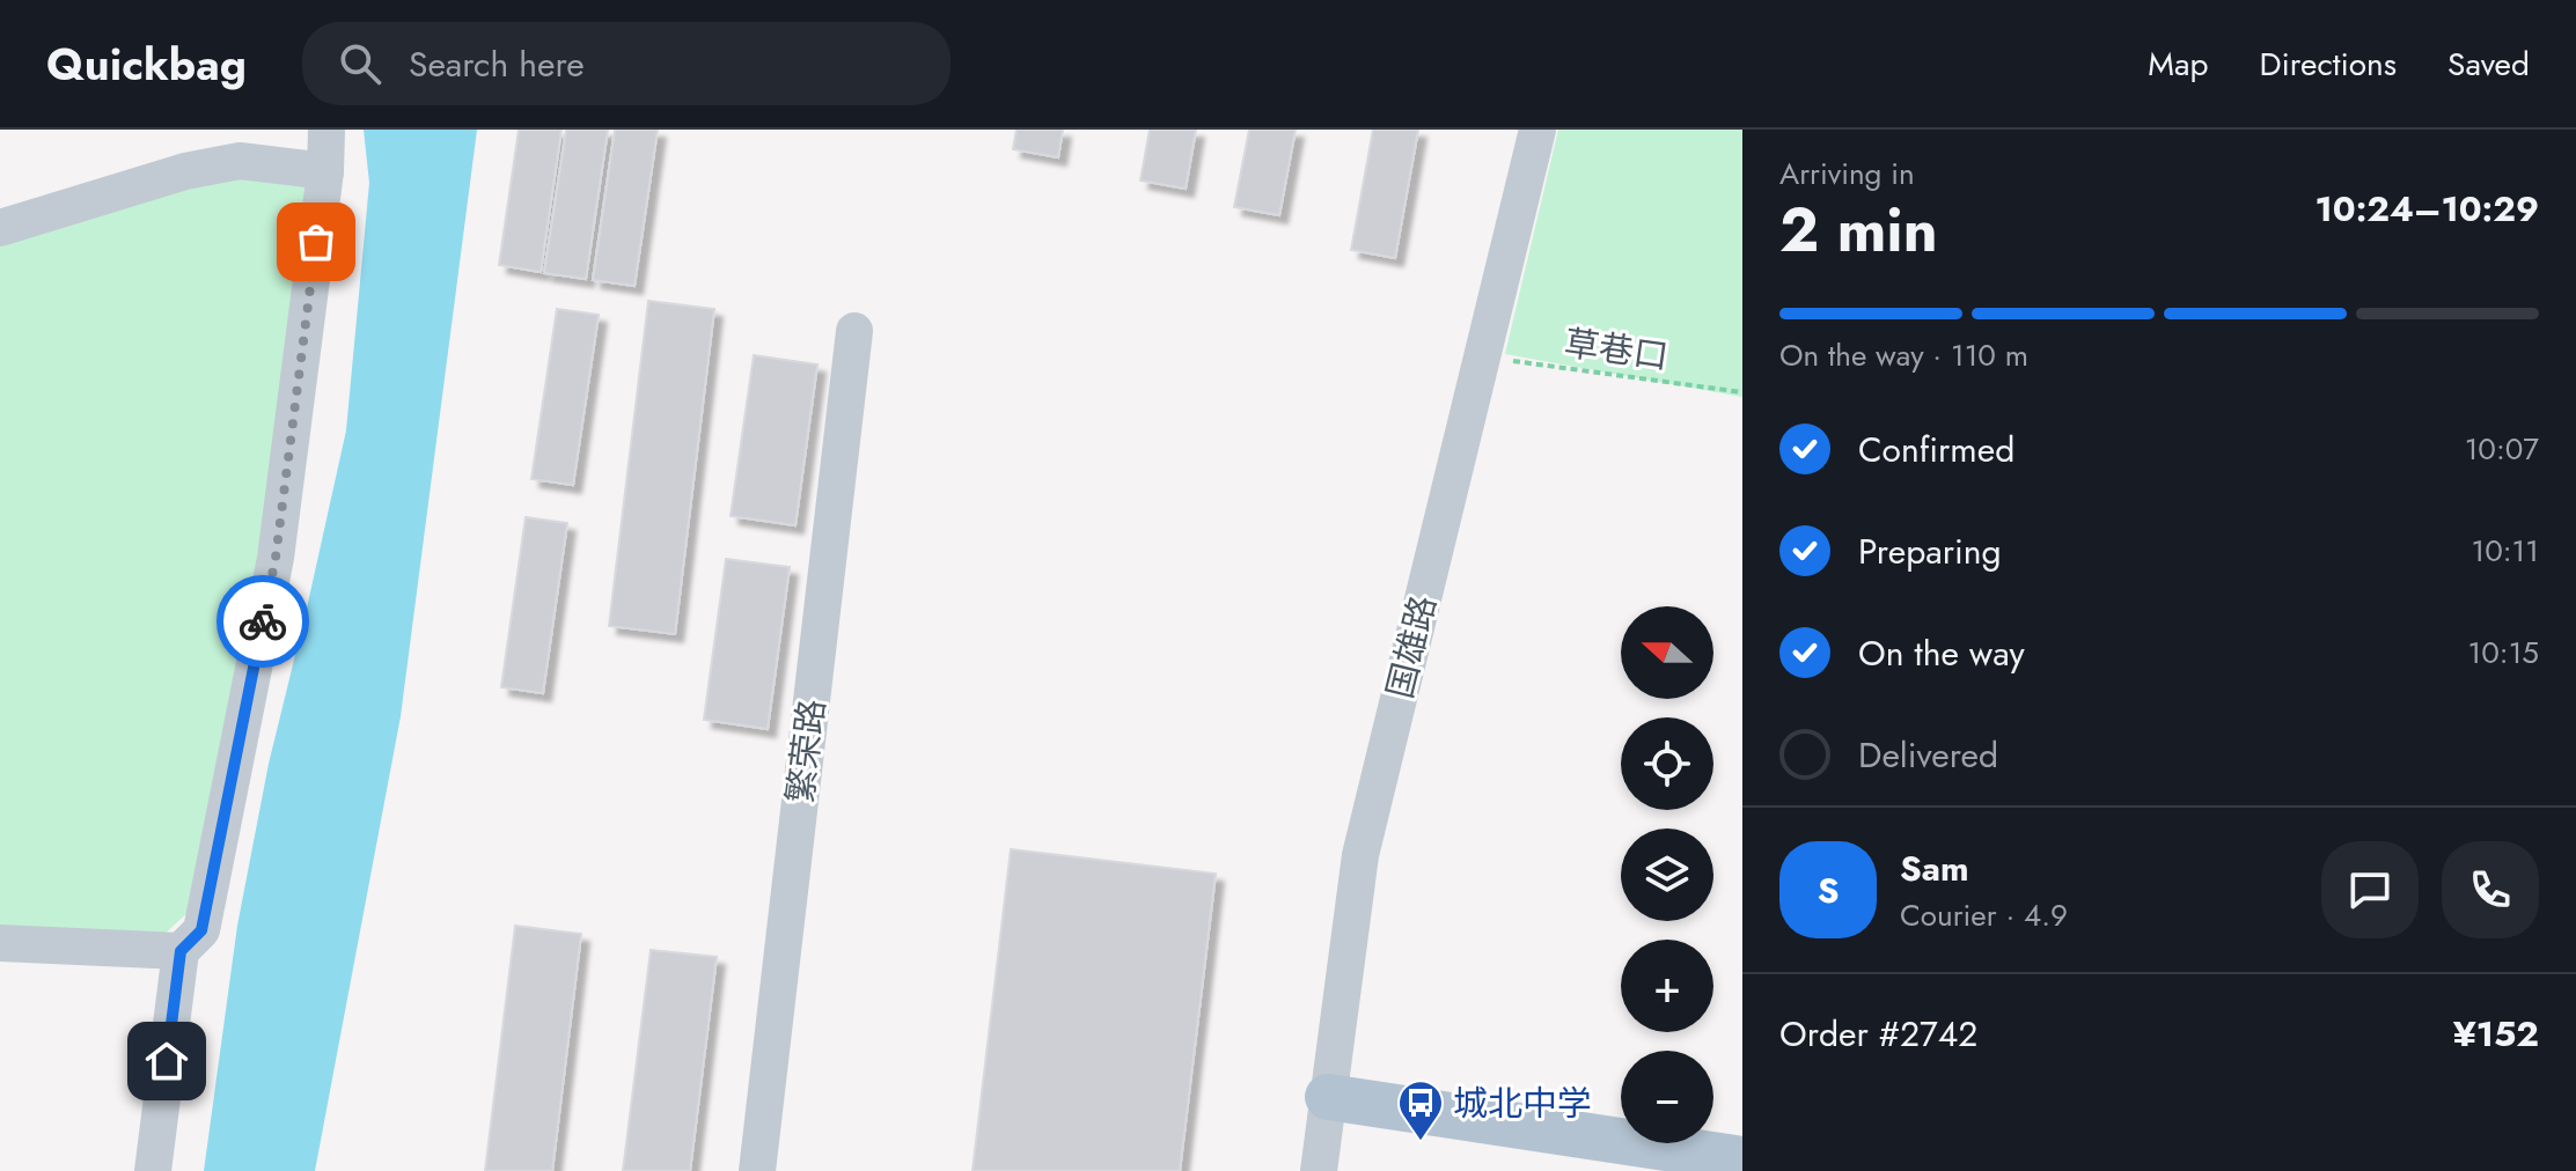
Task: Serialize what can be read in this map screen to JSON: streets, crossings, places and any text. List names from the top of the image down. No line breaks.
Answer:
{"streets":{"street":["国雄路","繁荣路"],"path":["草巷口"]},"crossings":[["草巷口","国雄路"]],"places":{"bus stop":["城北中学"]},"north":"left","page":{"header":"Quickbag","search":"Search here","nav":["Map","Directions","Saved"],"heading":["2 min","Arriving in","10:24–10:29"],"panel":["Sam","Courier · 4.9","Order #2742","¥152"],"bar":"On the way · 110 m","list":[["Confirmed","10:07"],["Preparing","10:11"],["On the way","10:15"],"Delivered"],"map_buttons":["+","−"],"round":"S"}}
